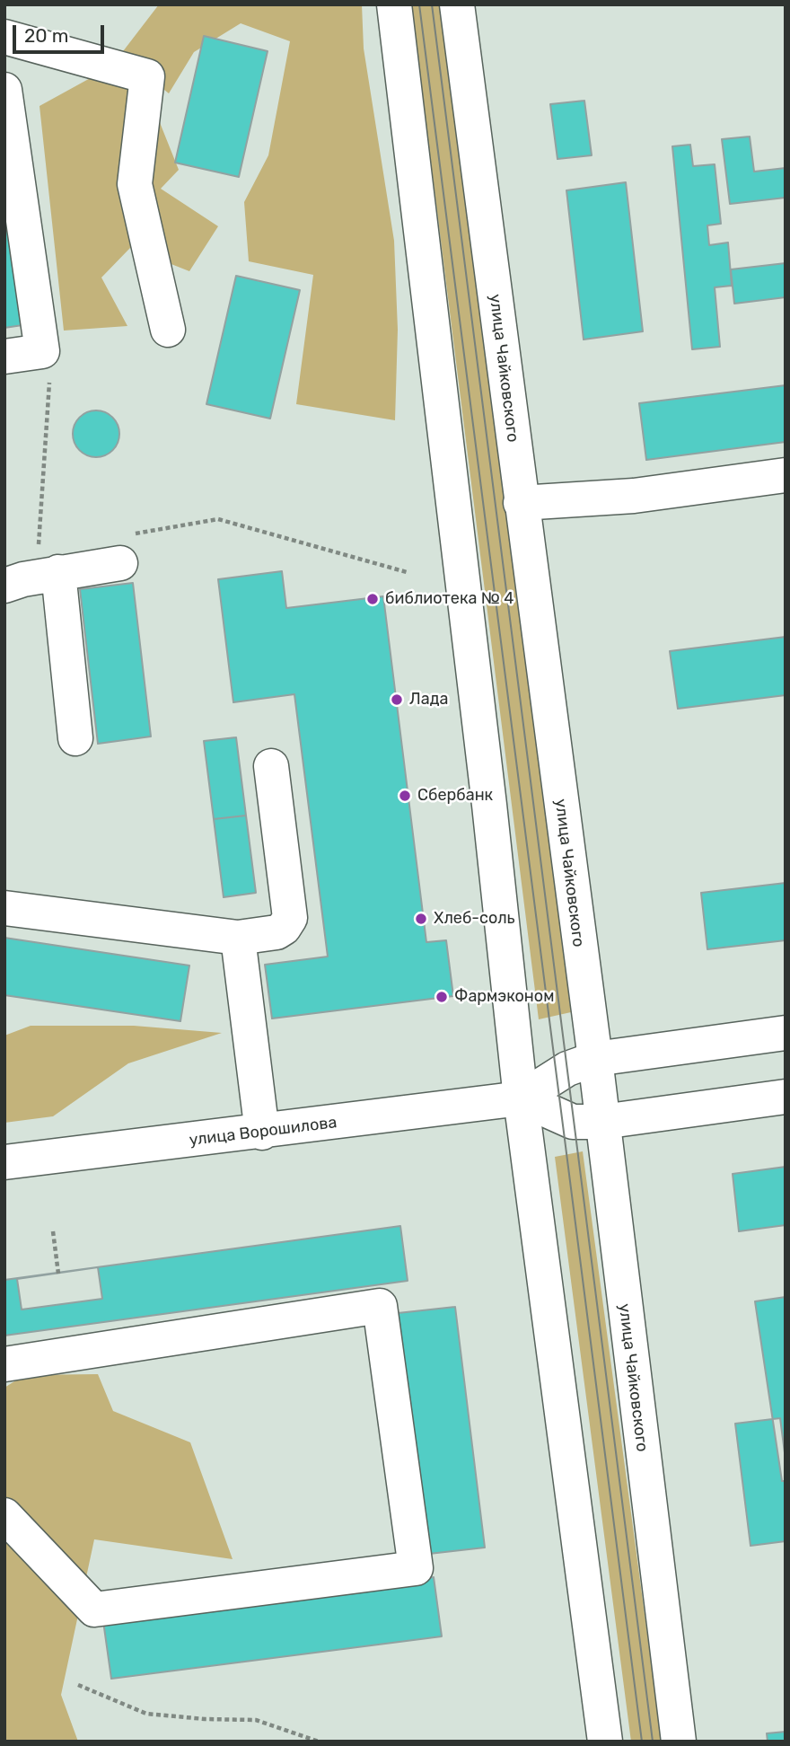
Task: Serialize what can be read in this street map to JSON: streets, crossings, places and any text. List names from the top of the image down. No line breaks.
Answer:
{"streets":{"main road":["улица Чайковского","улица Ворошилова"]},"crossings":[["улица Чайковского","улица Ворошилова"]],"places":["библиотека № 4","Лада","Сбербанк","Хлеб-соль","Фармэконом"],"scale_bar":"20 m"}
